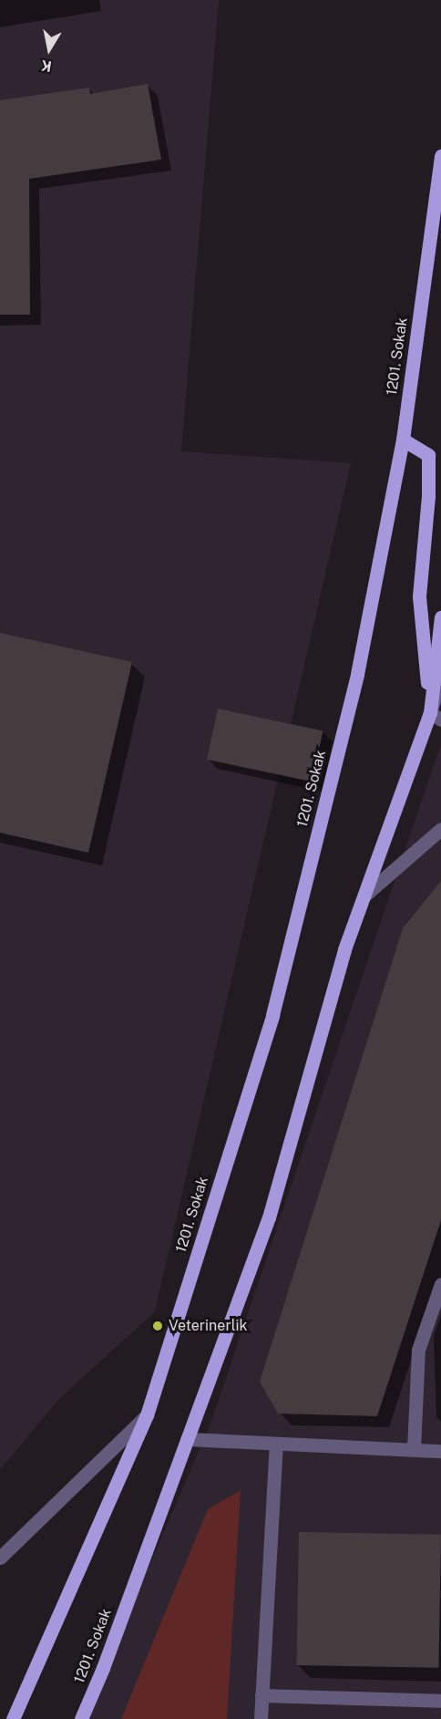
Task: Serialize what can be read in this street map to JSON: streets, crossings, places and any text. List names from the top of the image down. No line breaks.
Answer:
{"streets":{"main road":["1201. Sokak"]},"places":["Veterinerlik"],"north":"bottom"}
